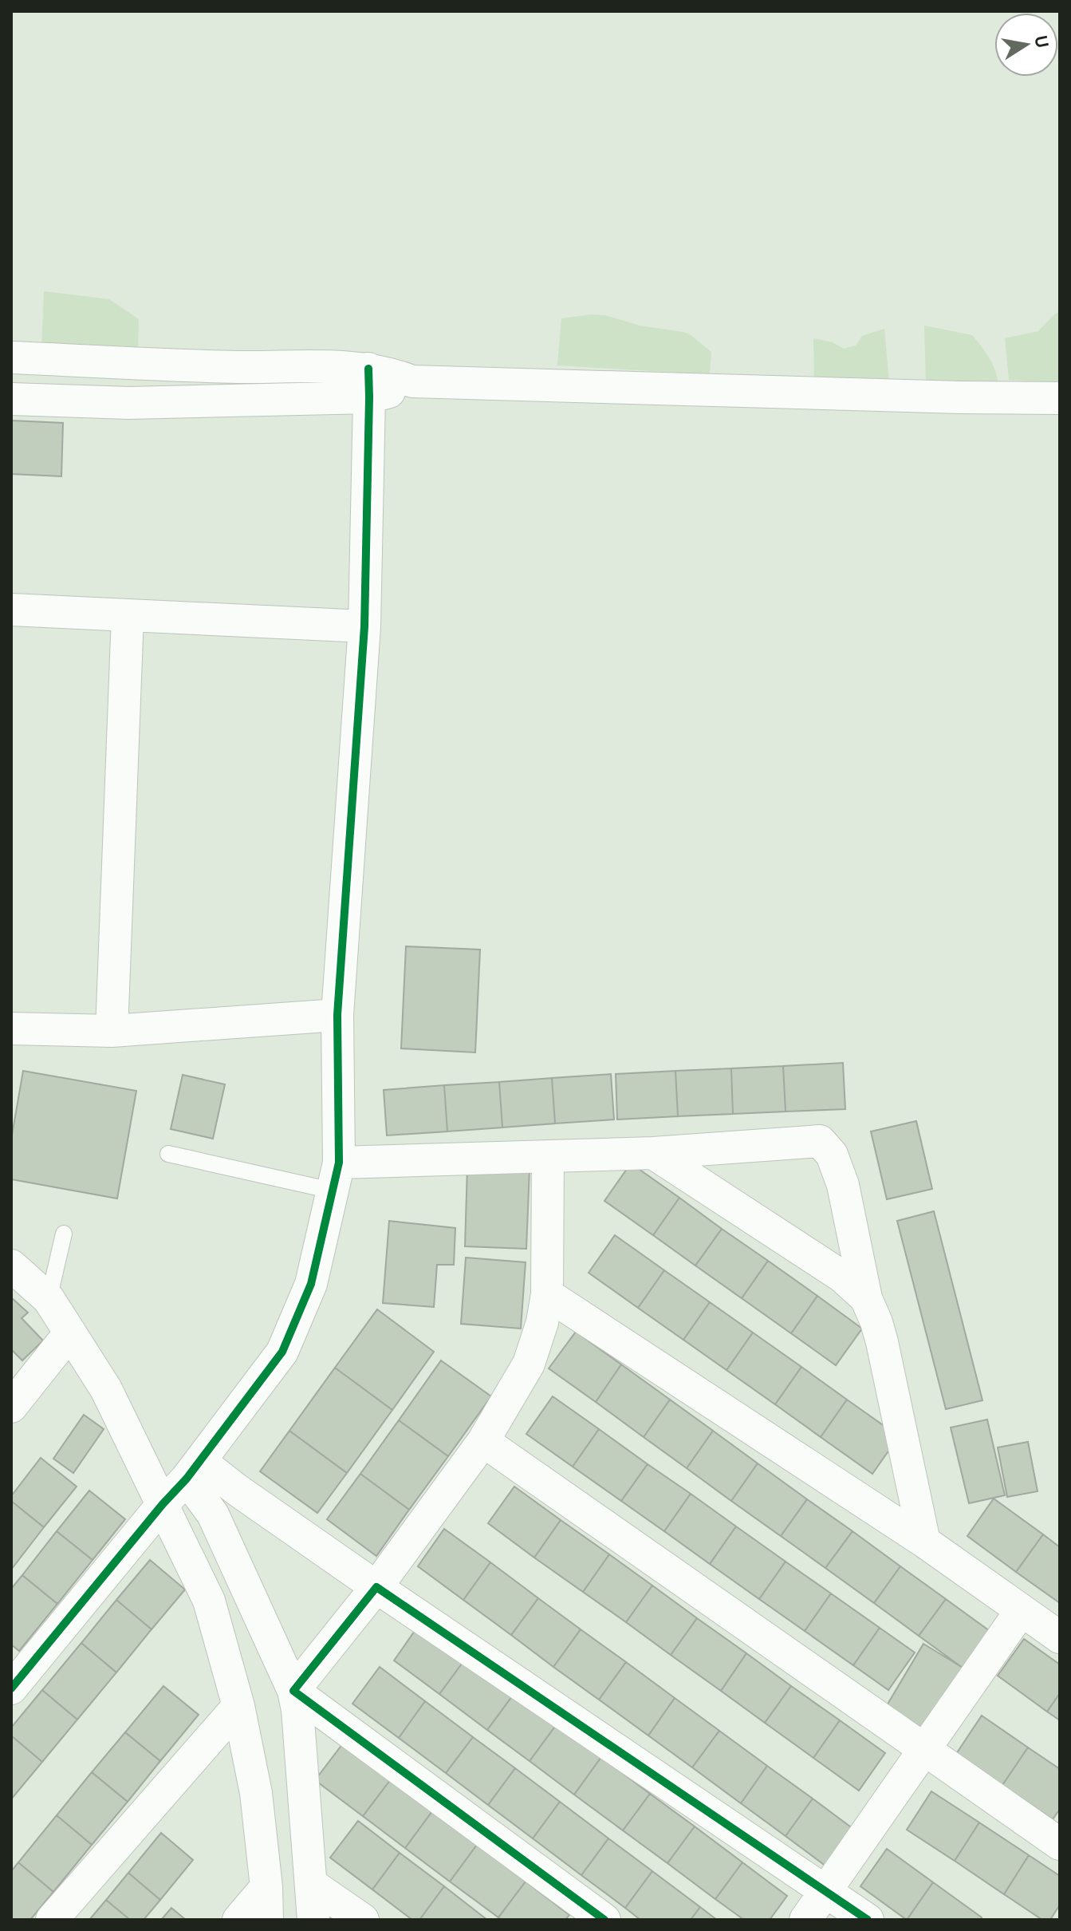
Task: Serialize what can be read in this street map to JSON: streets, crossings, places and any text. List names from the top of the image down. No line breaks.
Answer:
{"north":"right"}
